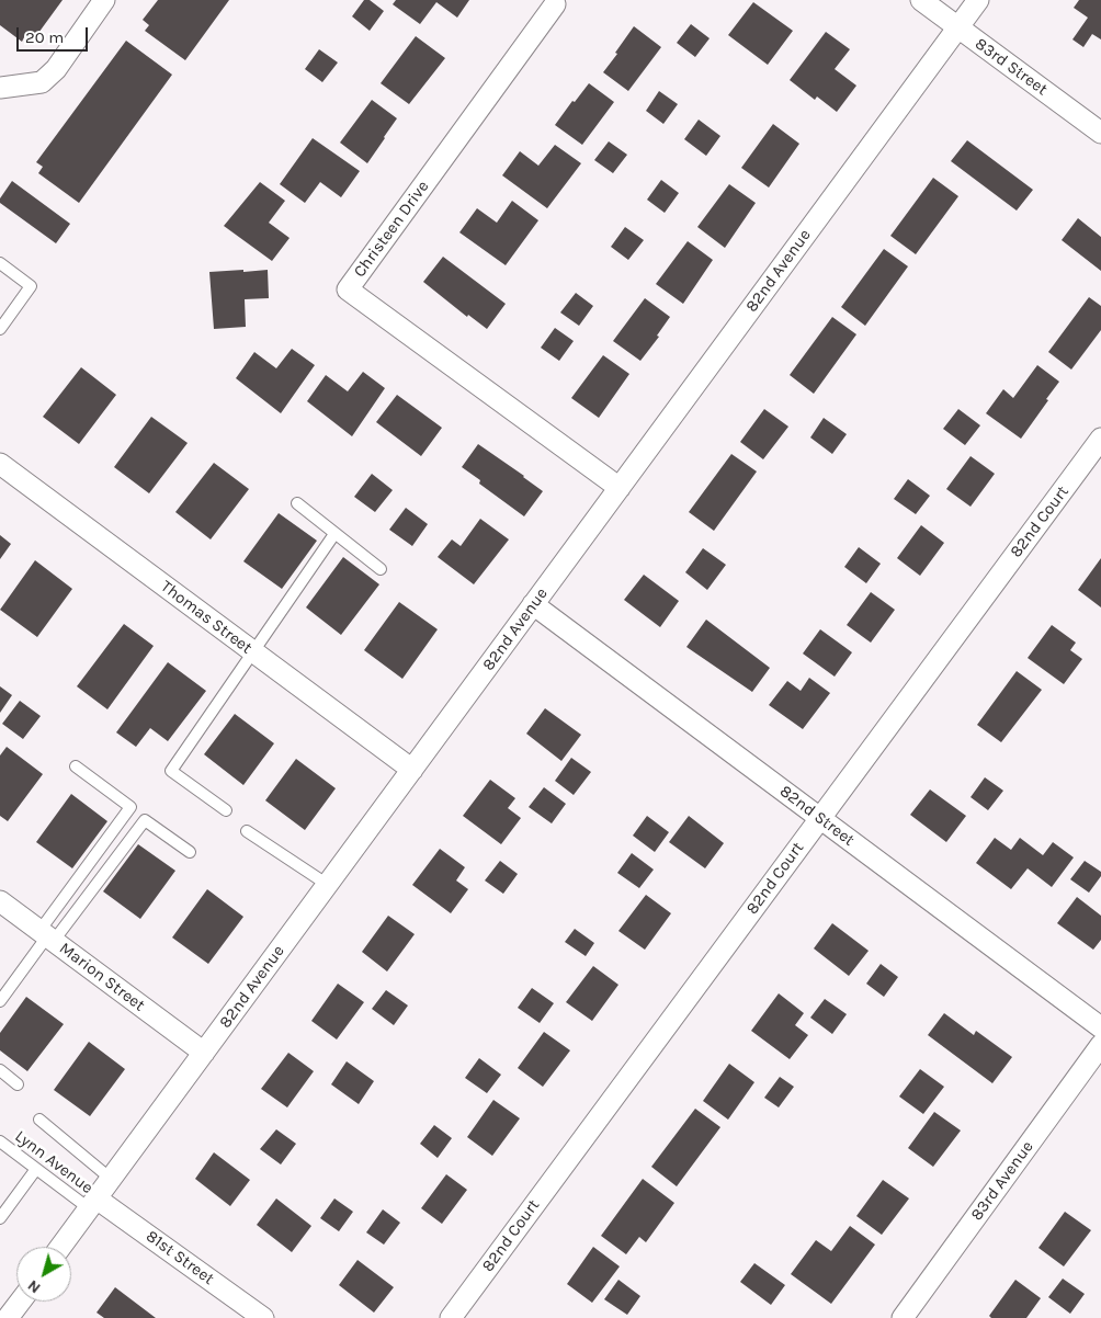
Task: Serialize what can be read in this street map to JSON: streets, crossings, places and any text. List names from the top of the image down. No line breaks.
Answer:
{"streets":{"street":["83rd Street","Christeen Drive","82nd Avenue","82nd Court","Thomas Street","82nd Street","Marion Street","83rd Avenue","81st Street"],"lane":["Lynn Avenue"]},"crossings":[["83rd Street","82nd Avenue"],["Christeen Drive","82nd Avenue"],["82nd Avenue","Thomas Street"],["82nd Avenue","82nd Street"],["82nd Avenue","Marion Street"],["82nd Avenue","Lynn Avenue"],["82nd Avenue","81st Street"],["82nd Court","82nd Street"],["Lynn Avenue","81st Street"]],"scale_bar":"20 m","north":"bottom left"}
